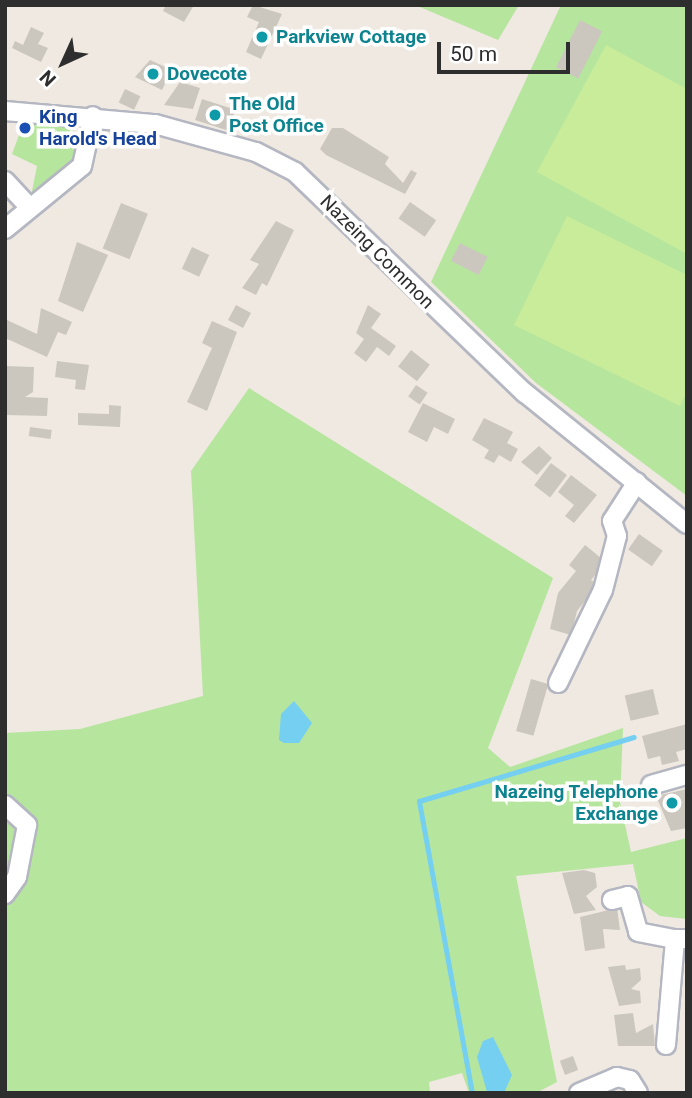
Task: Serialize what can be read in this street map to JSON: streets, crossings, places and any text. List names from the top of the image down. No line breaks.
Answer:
{"streets":{"street":["Nazeing Common"]},"places":["Parkview Cottage","Dovecote","The Old Post Office","King Harold's Head","Nazeing Telephone Exchange"],"scale_bar":"50 m","north":"bottom left"}
